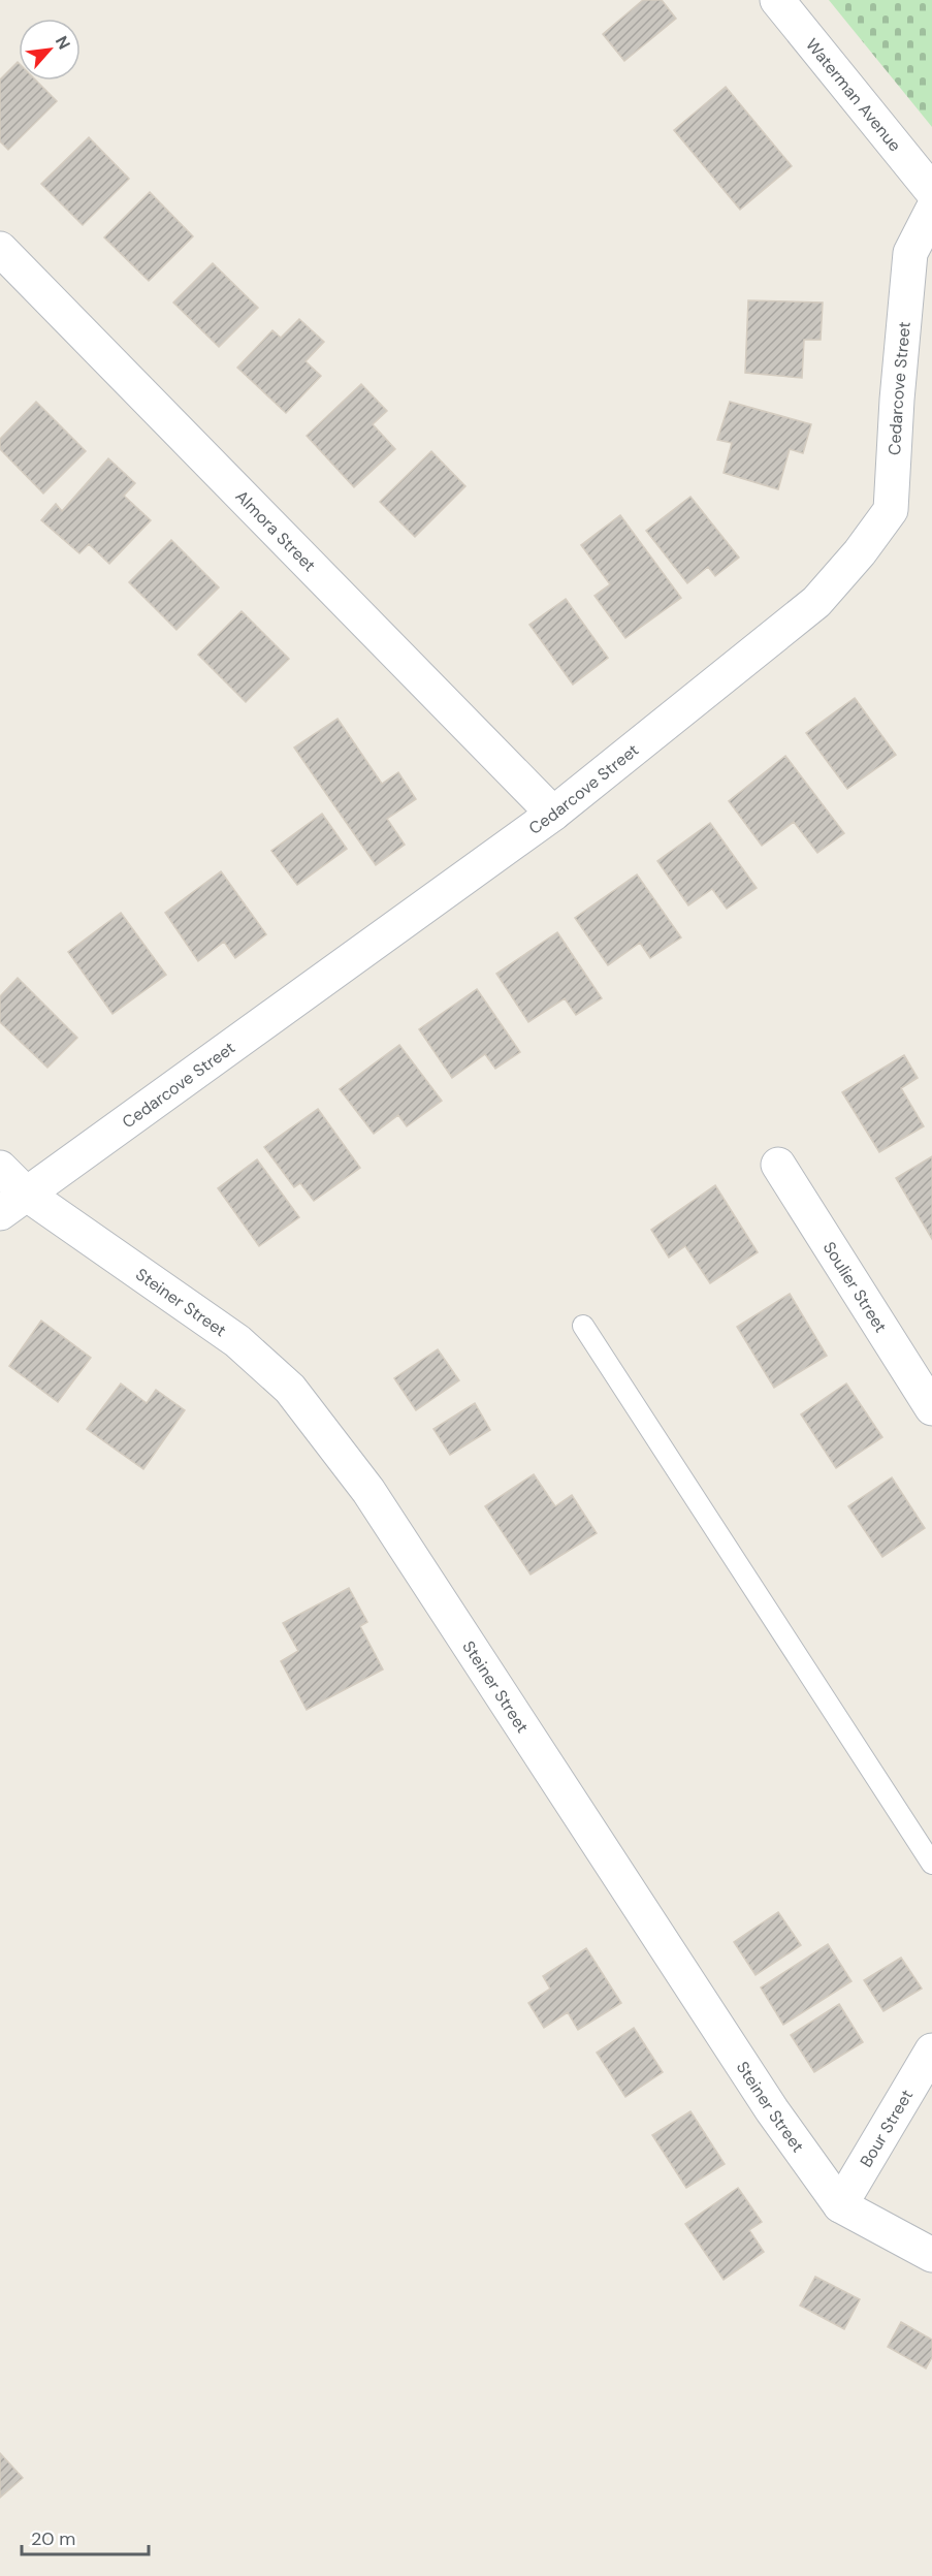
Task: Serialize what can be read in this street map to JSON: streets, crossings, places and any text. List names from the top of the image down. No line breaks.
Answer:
{"streets":{"street":["Waterman Avenue","Cedarcove Street","Almora Street","Soulier Street","Steiner Street","Bour Street"]},"crossings":[["Cedarcove Street","Almora Street"],["Cedarcove Street","Steiner Street"],["Steiner Street","Bour Street"]],"scale_bar":"20 m","north":"top right"}
